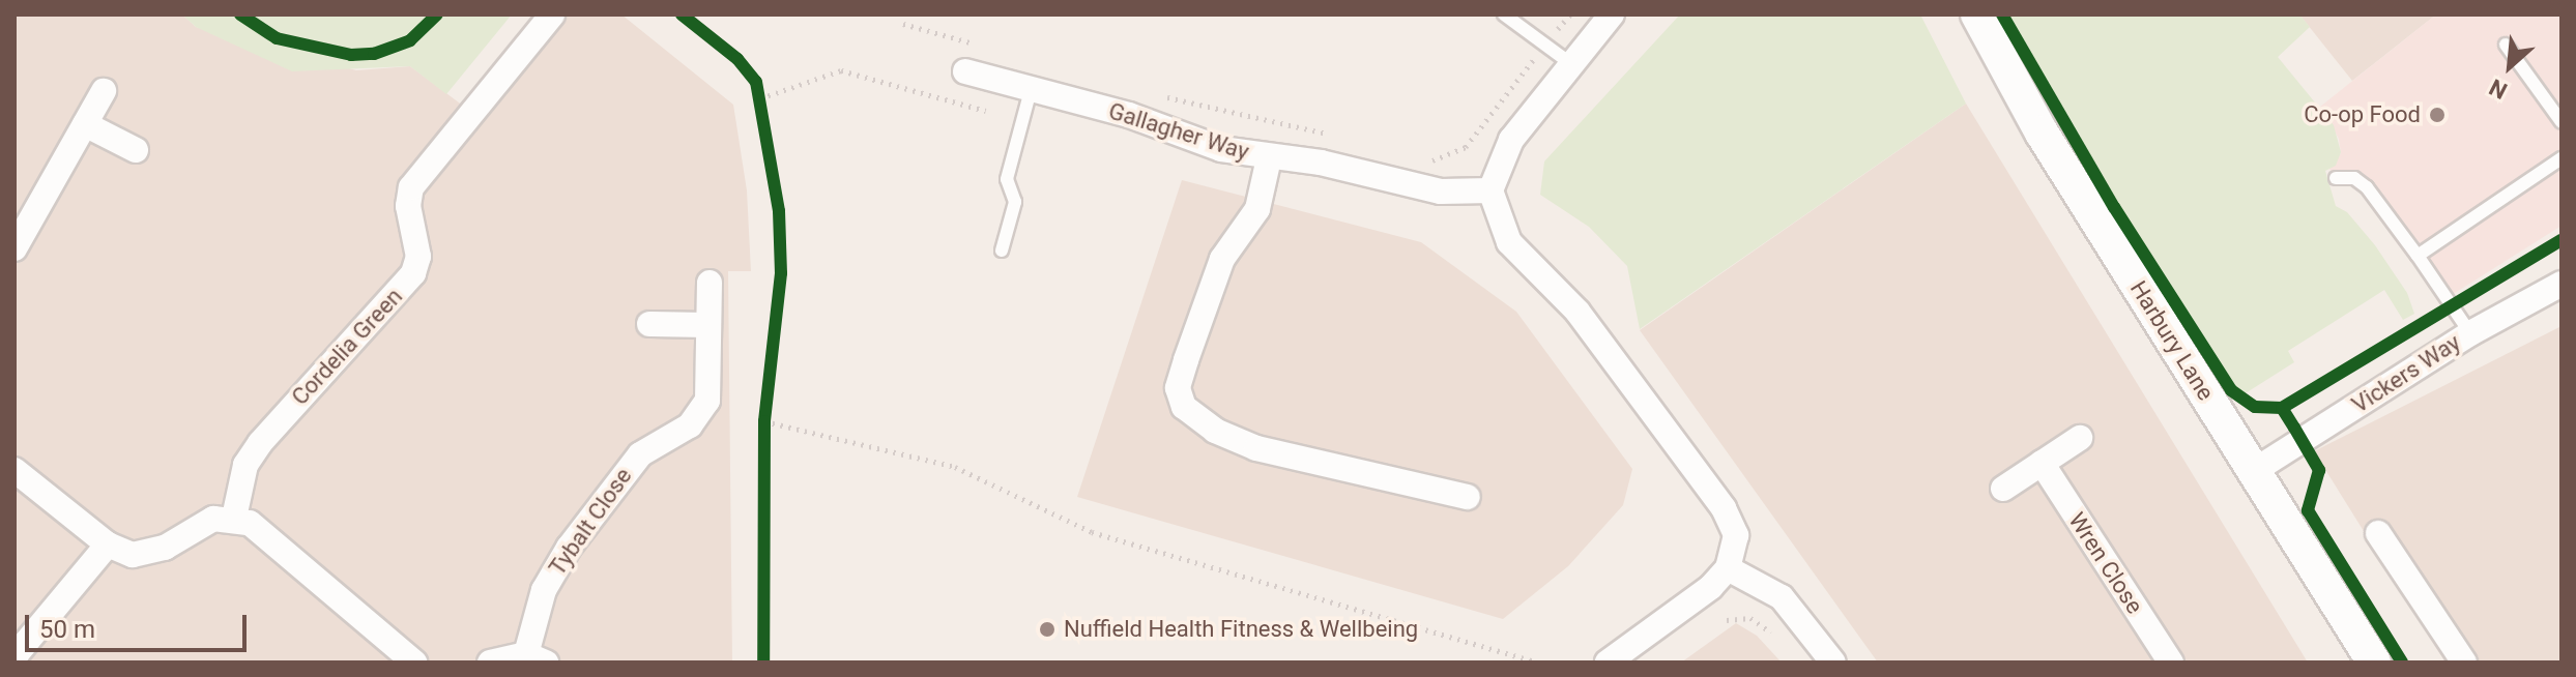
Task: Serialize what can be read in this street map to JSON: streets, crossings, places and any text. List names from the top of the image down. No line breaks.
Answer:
{"streets":{"street":["Gallagher Way","Harbury Lane","Cordelia Green","Vickers Way","Tybalt Close","Wren Close"]},"crossings":[["Harbury Lane","Vickers Way"]],"places":["Co-op Food","Nuffield Health Fitness & Wellbeing"],"scale_bar":"50 m","north":"bottom left"}
